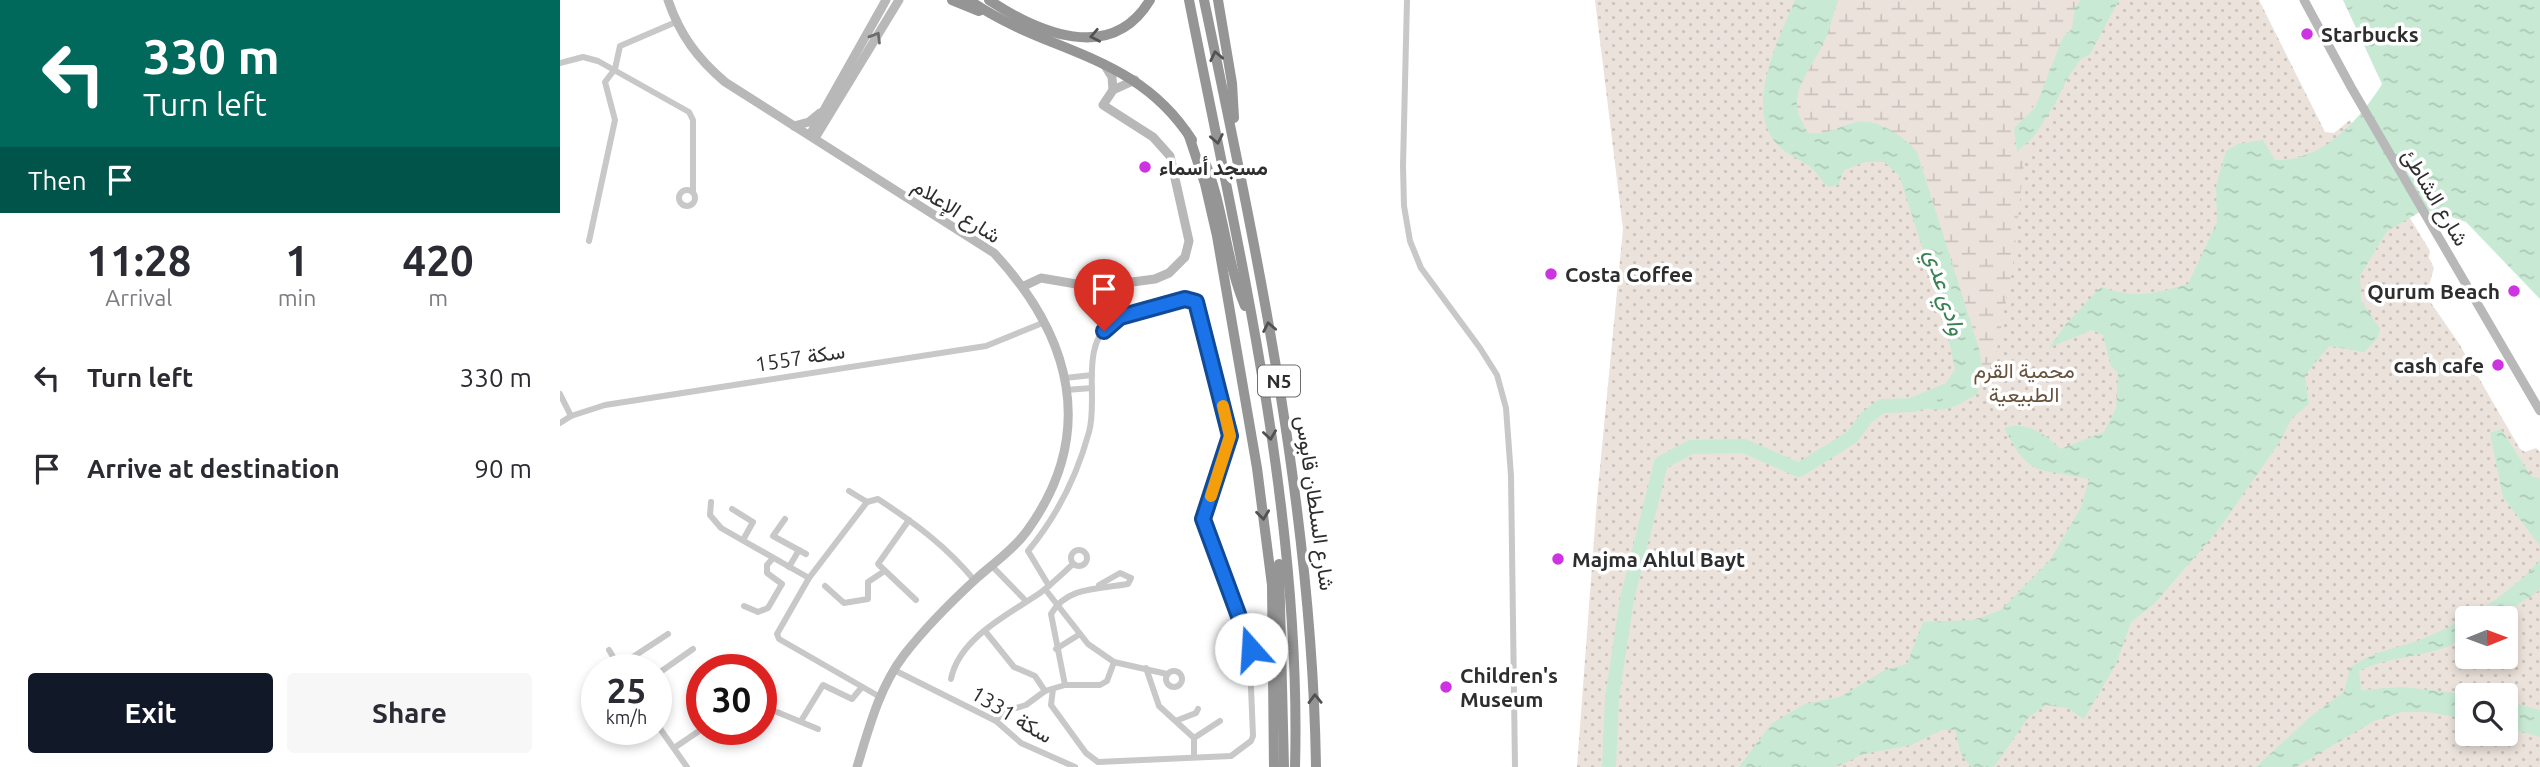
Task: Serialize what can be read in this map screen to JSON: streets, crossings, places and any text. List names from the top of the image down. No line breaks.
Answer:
{"streets":{"highway":["N5","شارع السلطان قابوس"],"main road":["شارع الشاطئ","شارع الإعلام"],"street":["سكة 1557","سكة 1331"]},"crossings":[["شارع الإعلام","سكة 1557"],["شارع الإعلام","سكة 1331"]],"water":["وادي عدي"],"parks":["محمية القرم الطبيعية"],"places":["Starbucks","مسجد أسماء","Costa Coffee","Qurum Beach","cash cafe","Majma Ahlul Bayt","Children's Museum"],"north":"right","page":{"turn":["330 m","Turn left"],"then":"Then","eta":["11:28","Arrival","1","min","420","m"],"list":[{"name":"Turn left","value":"330 m"},{"name":"Arrive at destination","value":"90 m"}],"speed":"25 km/h","limit":"30","buttons":["Exit","Share"]}}
